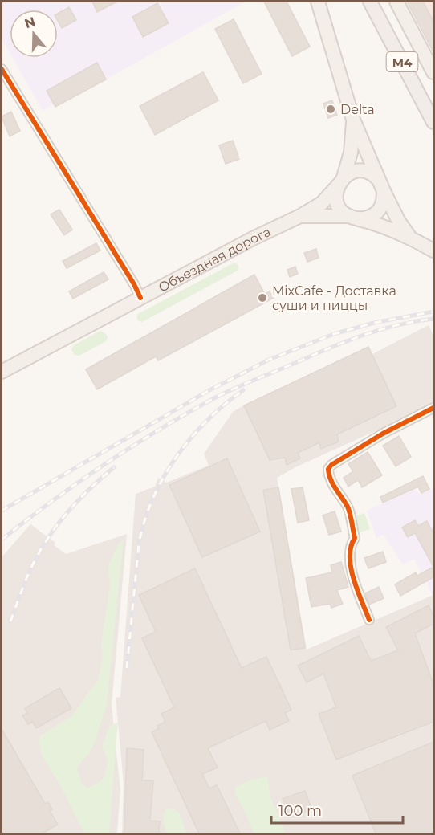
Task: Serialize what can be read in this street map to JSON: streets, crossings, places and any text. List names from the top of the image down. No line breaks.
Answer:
{"streets":{"highway":["M4"],"main road":["Объездная дорога"]},"places":["Delta","MixCafe - Доставка суши и пиццы"],"scale_bar":"100 m","north":"top"}
